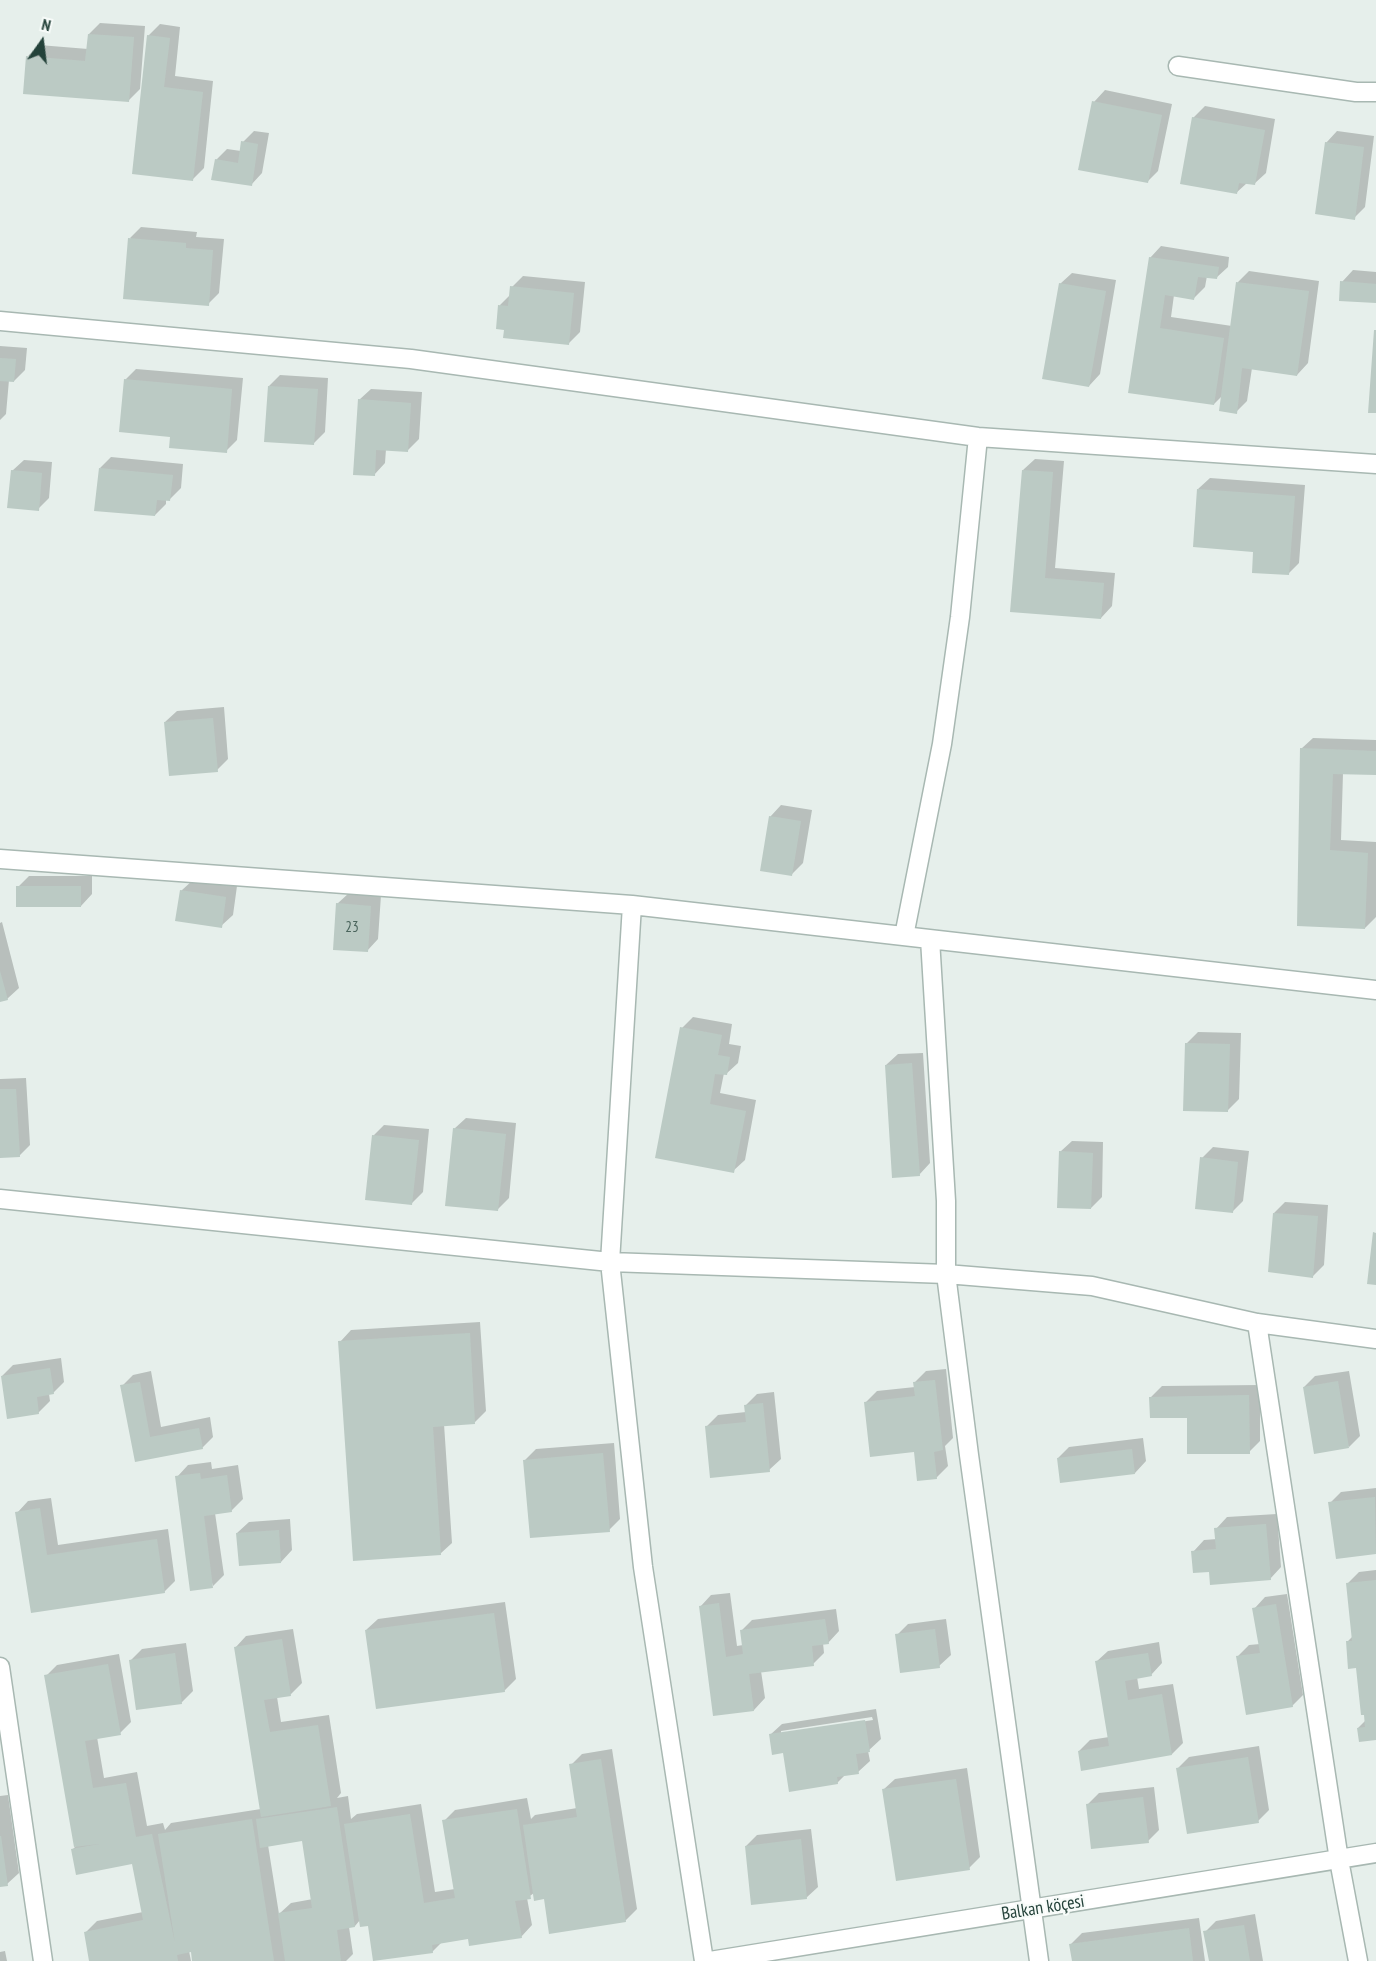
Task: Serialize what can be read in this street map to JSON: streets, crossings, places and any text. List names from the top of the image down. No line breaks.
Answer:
{"streets":{"street":["Balkan köçesi"]},"house_numbers":["23"],"north":"top"}
